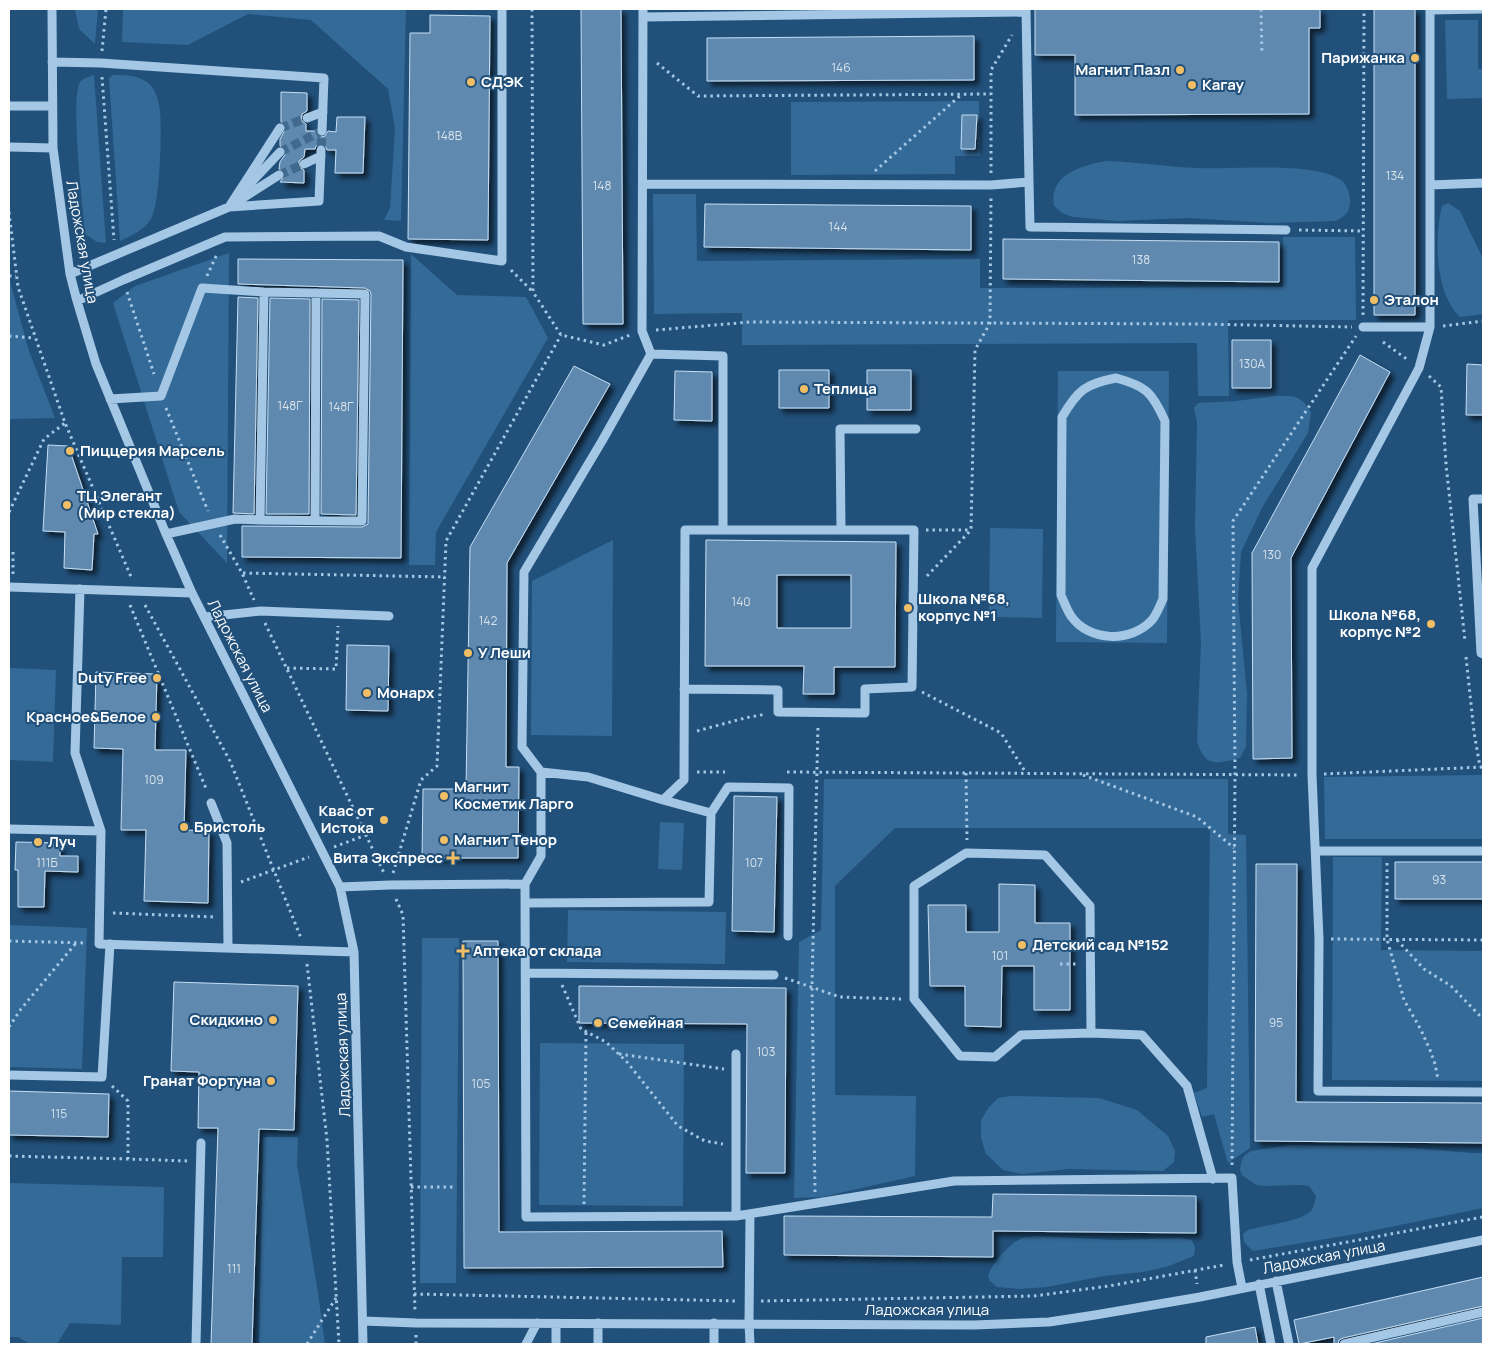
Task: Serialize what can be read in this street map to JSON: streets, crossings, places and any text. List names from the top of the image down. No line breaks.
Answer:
{"streets":{"street":["Ладожская улица"]},"places":{"other":["Парижанка","Магнит Пазл","СДЭК","Кагау","Эталон","Теплица","Пиццерия Марсель","ТЦ Элегант (Мир стекла)","Школа №68, корпус №1","Школа №68, корпус №2","У Леши","Duty Free","Монарх","Красное&Белое","Магнит Косметик Ларго","Квас от Истока","Бристоль","Магнит Тенор","Луч","Детский сад №152","Скидкино","Семейная","Гранат Фортуна"],"health":["Вита Экспресс","Аптека от склада"]},"house_numbers":["146","148В","134","148","144","138","130А","148Г","148Г","130","140","142","109","111Б","107","93","101","95","103","105","115","111"]}
